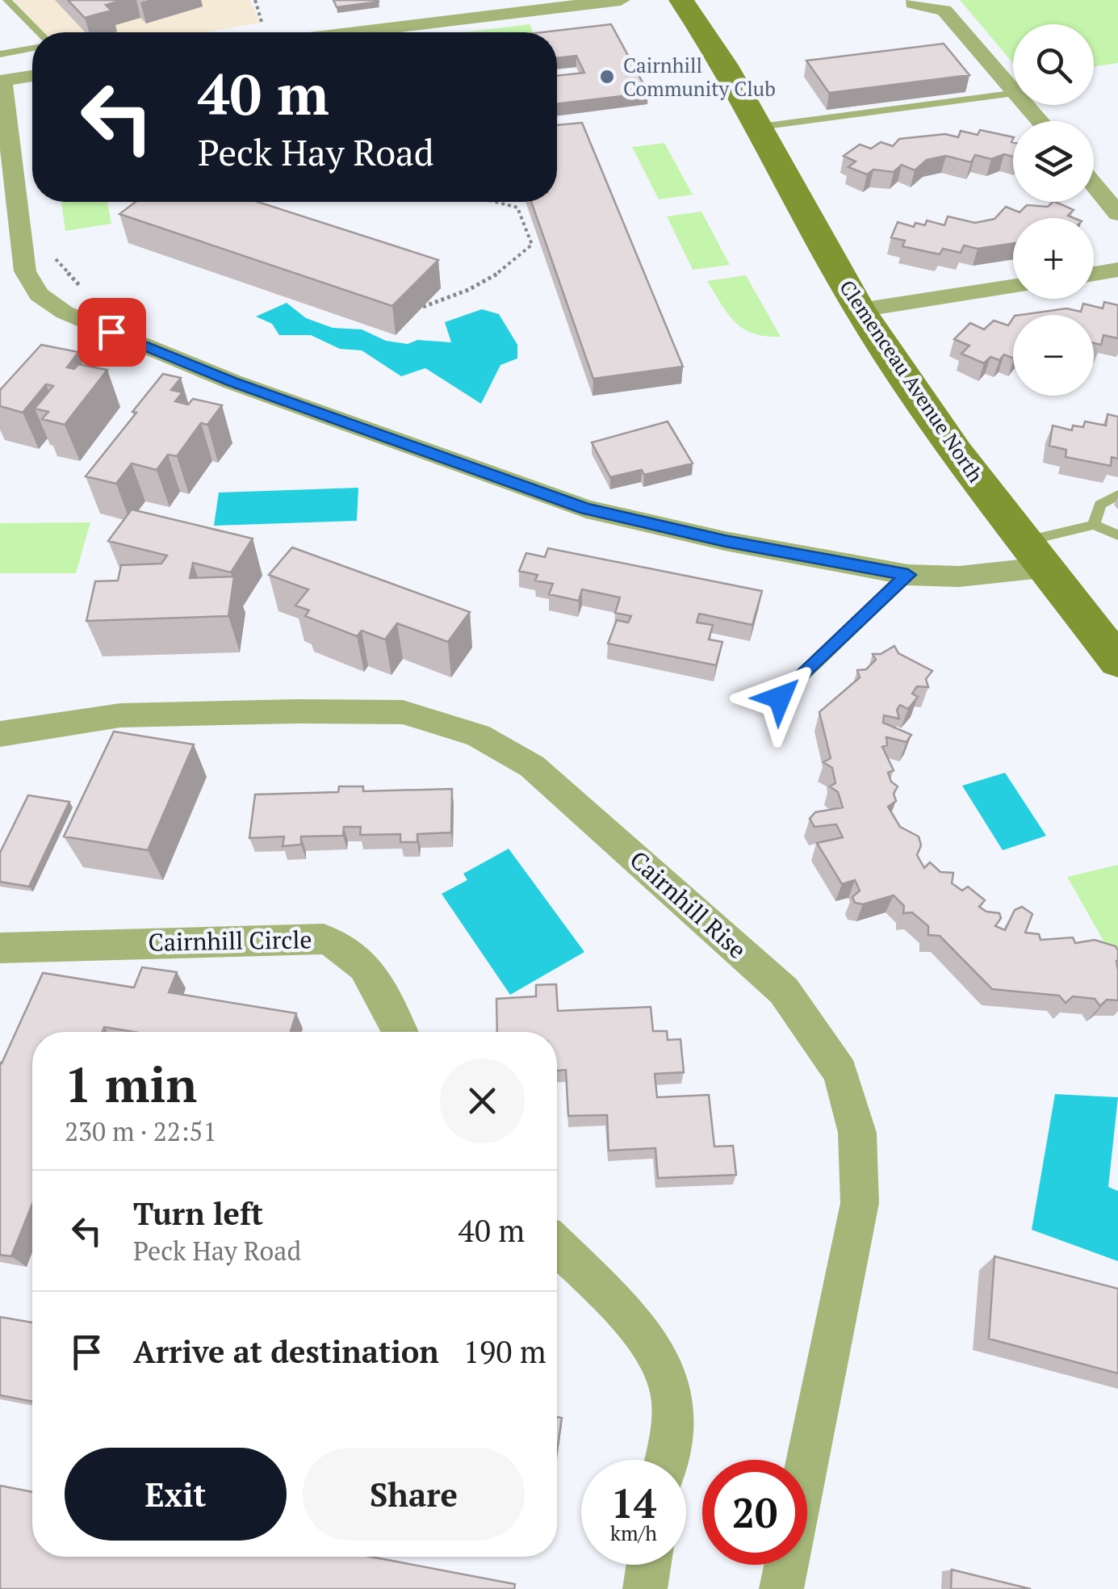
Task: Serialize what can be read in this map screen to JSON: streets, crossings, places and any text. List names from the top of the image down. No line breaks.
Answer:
{"streets":{"main road":["Clemenceau Avenue North"],"street":["Cairnhill Rise","Cairnhill Circle"]},"places":["Cairnhill Community Club"],"page":{"map_buttons":["+","−"],"turn":["40 m","Peck Hay Road"],"heading":["1 min","230 m · 22:51"],"list":[{"name":"Turn left","note":"Peck Hay Road","value":"40 m"},{"name":"Arrive at destination","value":"190 m"}],"buttons":["Exit","Share"],"speed":"14 km/h","limit":"20"}}
